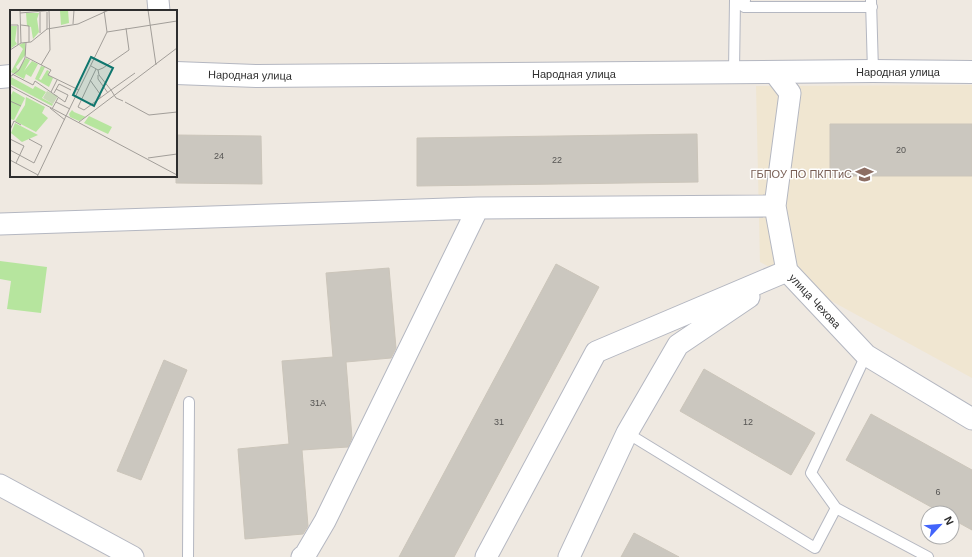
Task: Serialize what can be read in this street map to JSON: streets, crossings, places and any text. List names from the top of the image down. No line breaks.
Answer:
{"streets":{"street":["Народная улица","улица Чехова"]},"crossings":[["Народная улица","улица Чехова"]],"places":{"school or university":["ГБПОУ ПО ПКПТиС"]},"house_numbers":["20","24","22","31А","31","12","6"],"north":"top right"}
